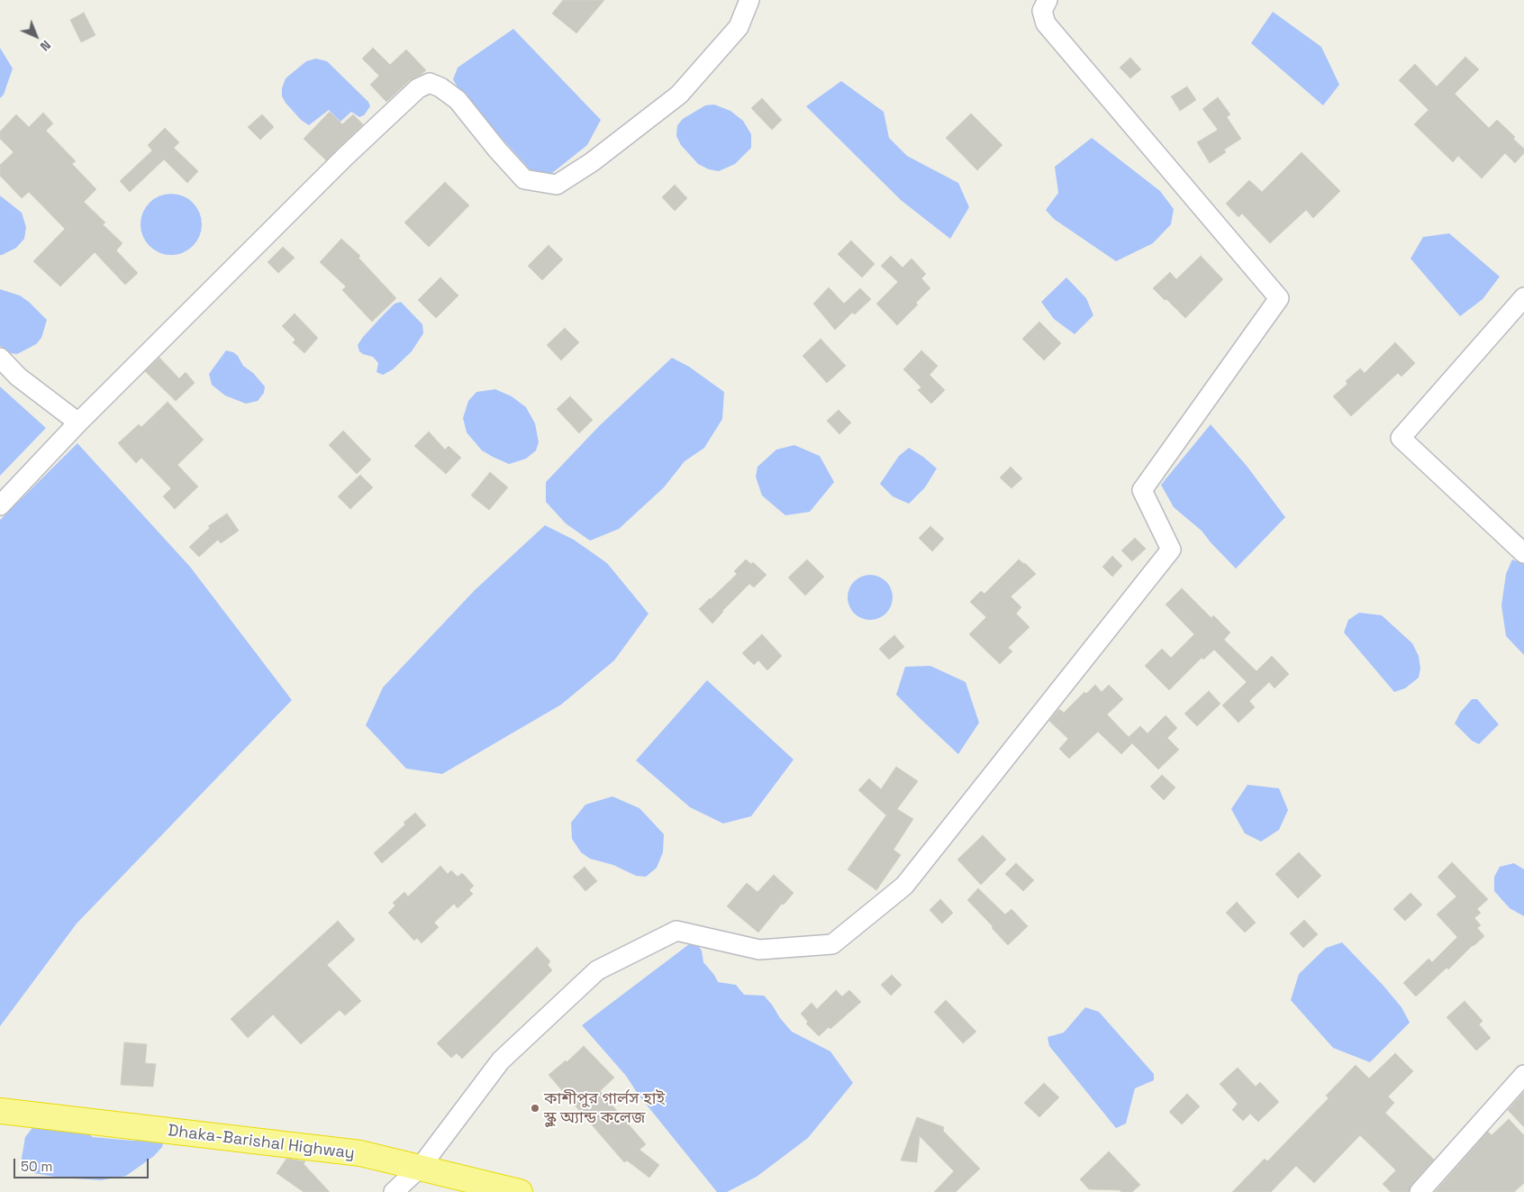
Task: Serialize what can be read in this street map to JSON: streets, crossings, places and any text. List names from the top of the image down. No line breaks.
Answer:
{"streets":{"highway":["Dhaka-Barishal Highway"]},"places":["কাশীপুর গার্লস হাই স্কুল অ্যান্ড কলেজ"],"scale_bar":"50 m","north":"bottom right"}
